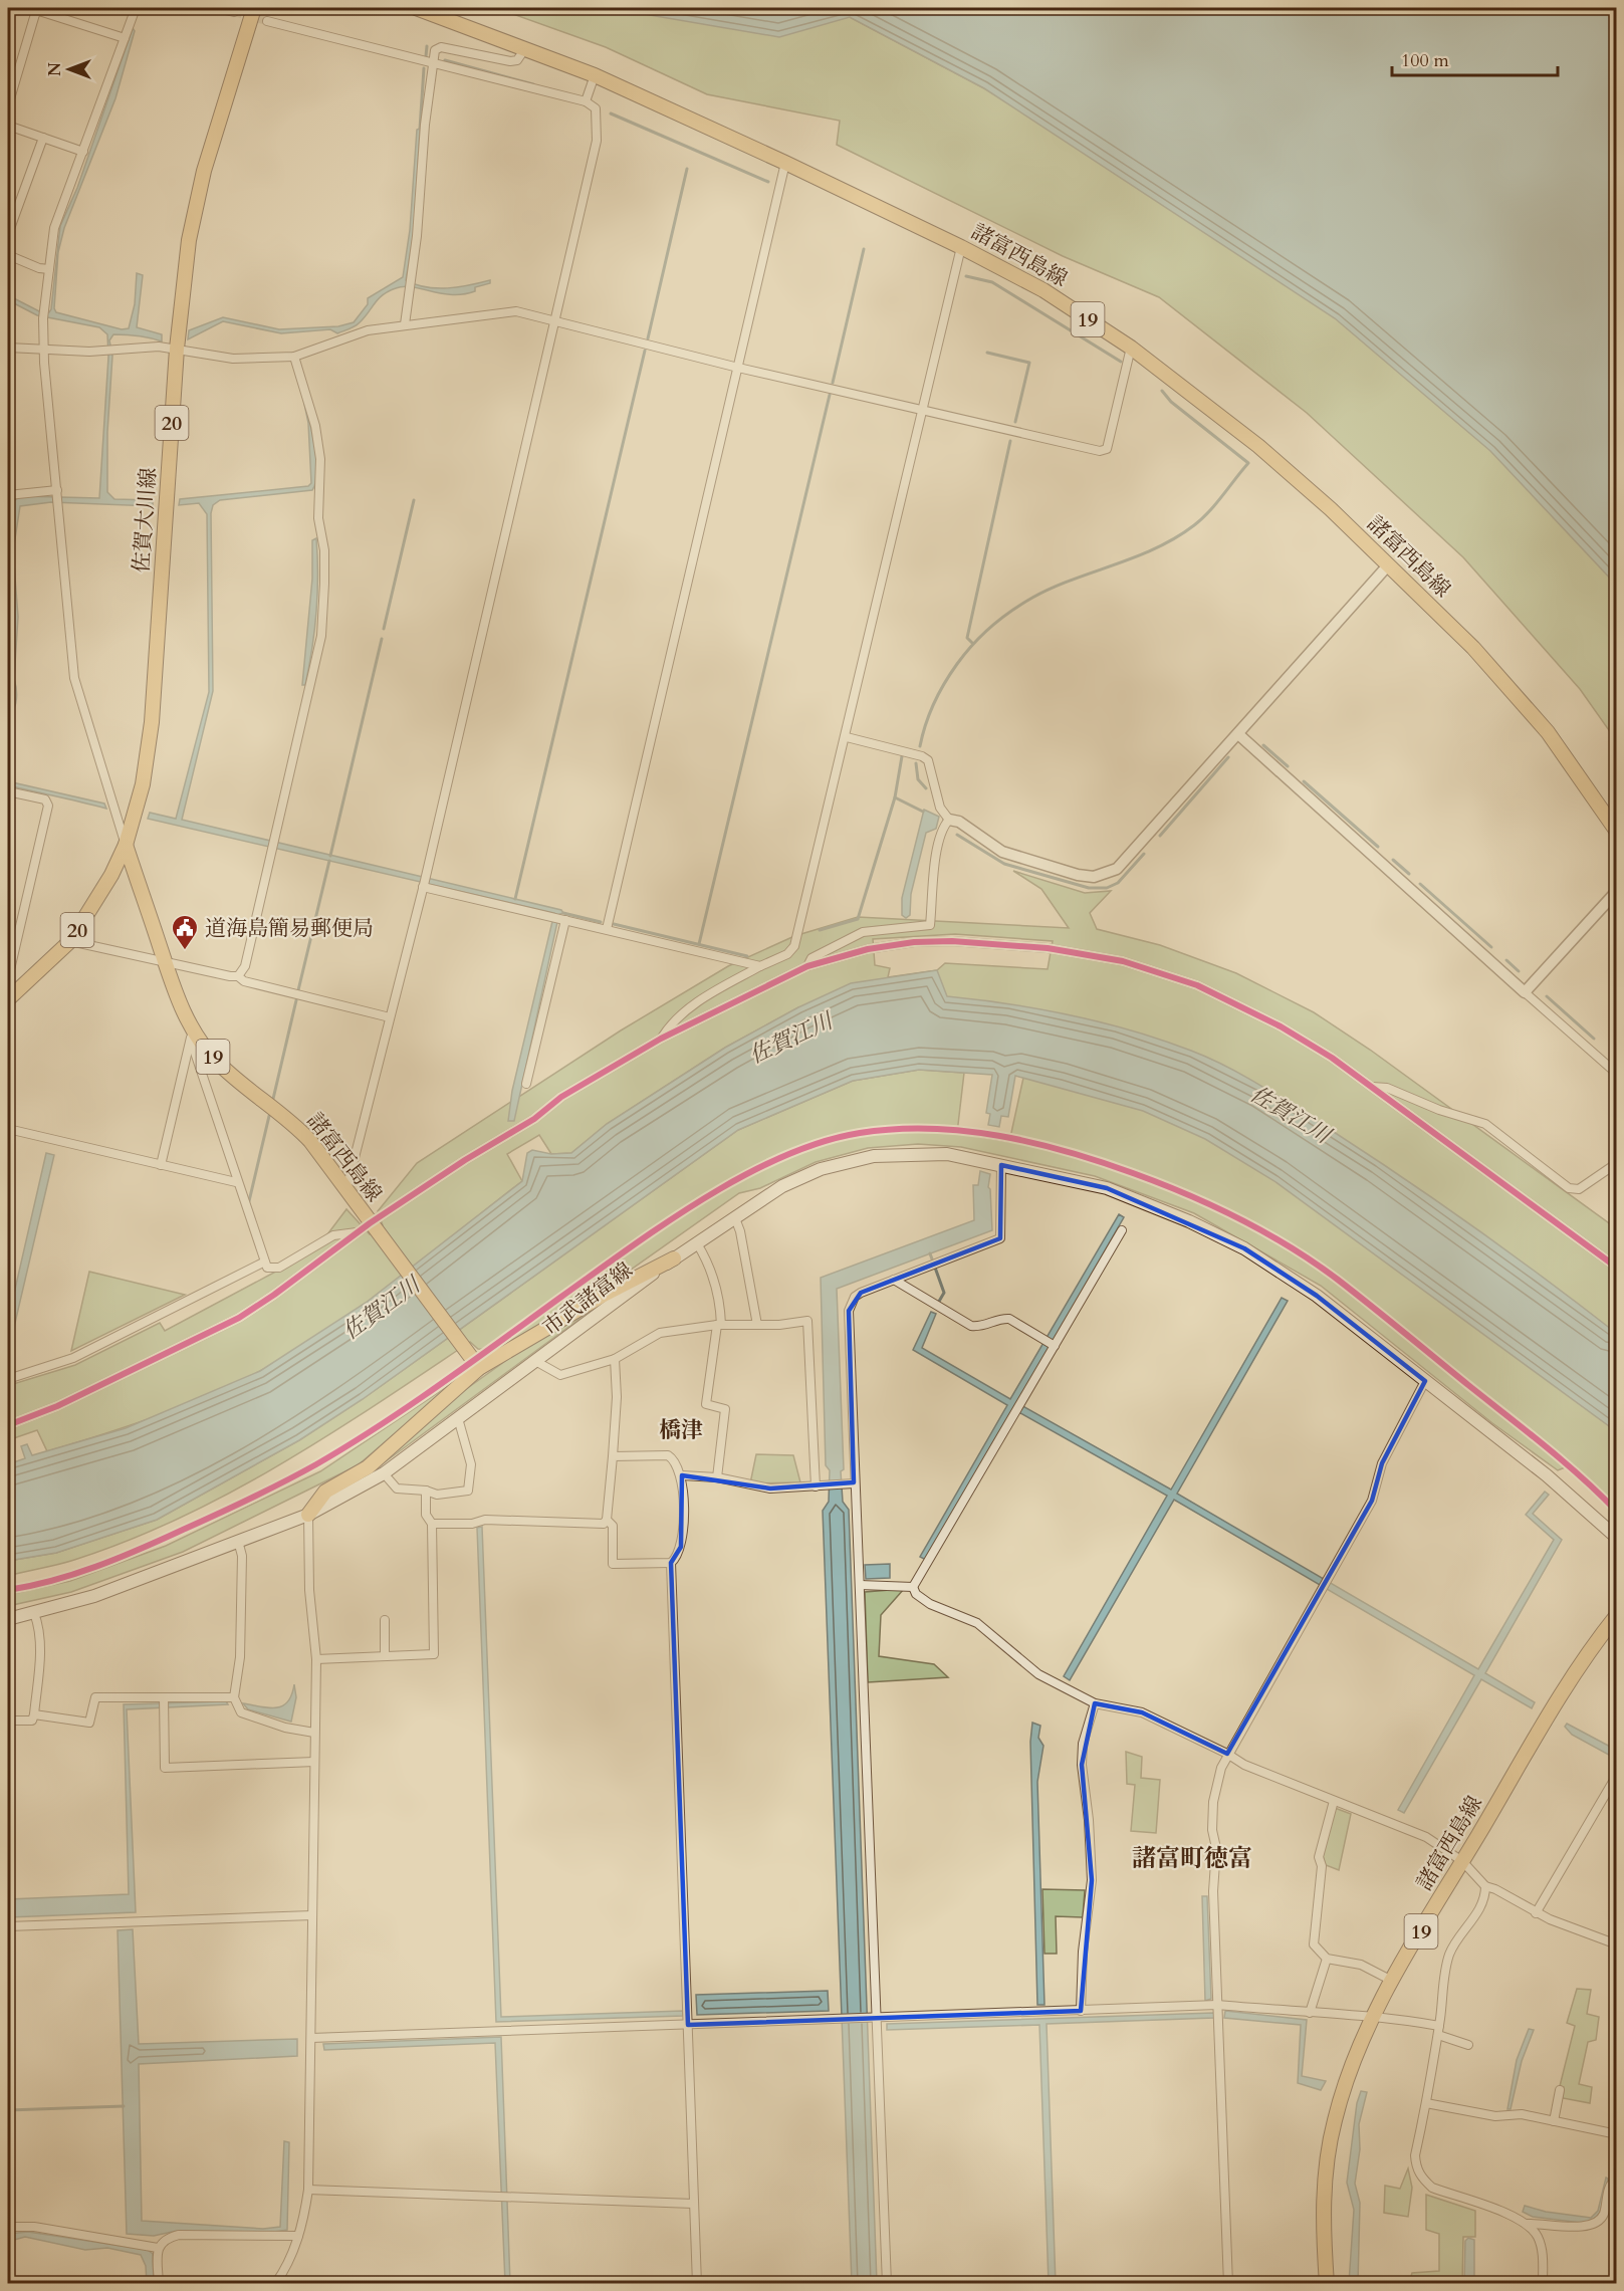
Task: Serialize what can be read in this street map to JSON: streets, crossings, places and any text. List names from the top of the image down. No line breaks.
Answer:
{"streets":{"main road":["諸富西島線","19","20","佐賀大川線","市武諸富線"]},"crossings":[["諸富西島線","19"],["諸富西島線","佐賀大川線"]],"districts":["橋津","諸富町徳富"],"water":["佐賀江川"],"places":{"public building":["道海島簡易郵便局"]},"scale_bar":"100 m","north":"left"}
